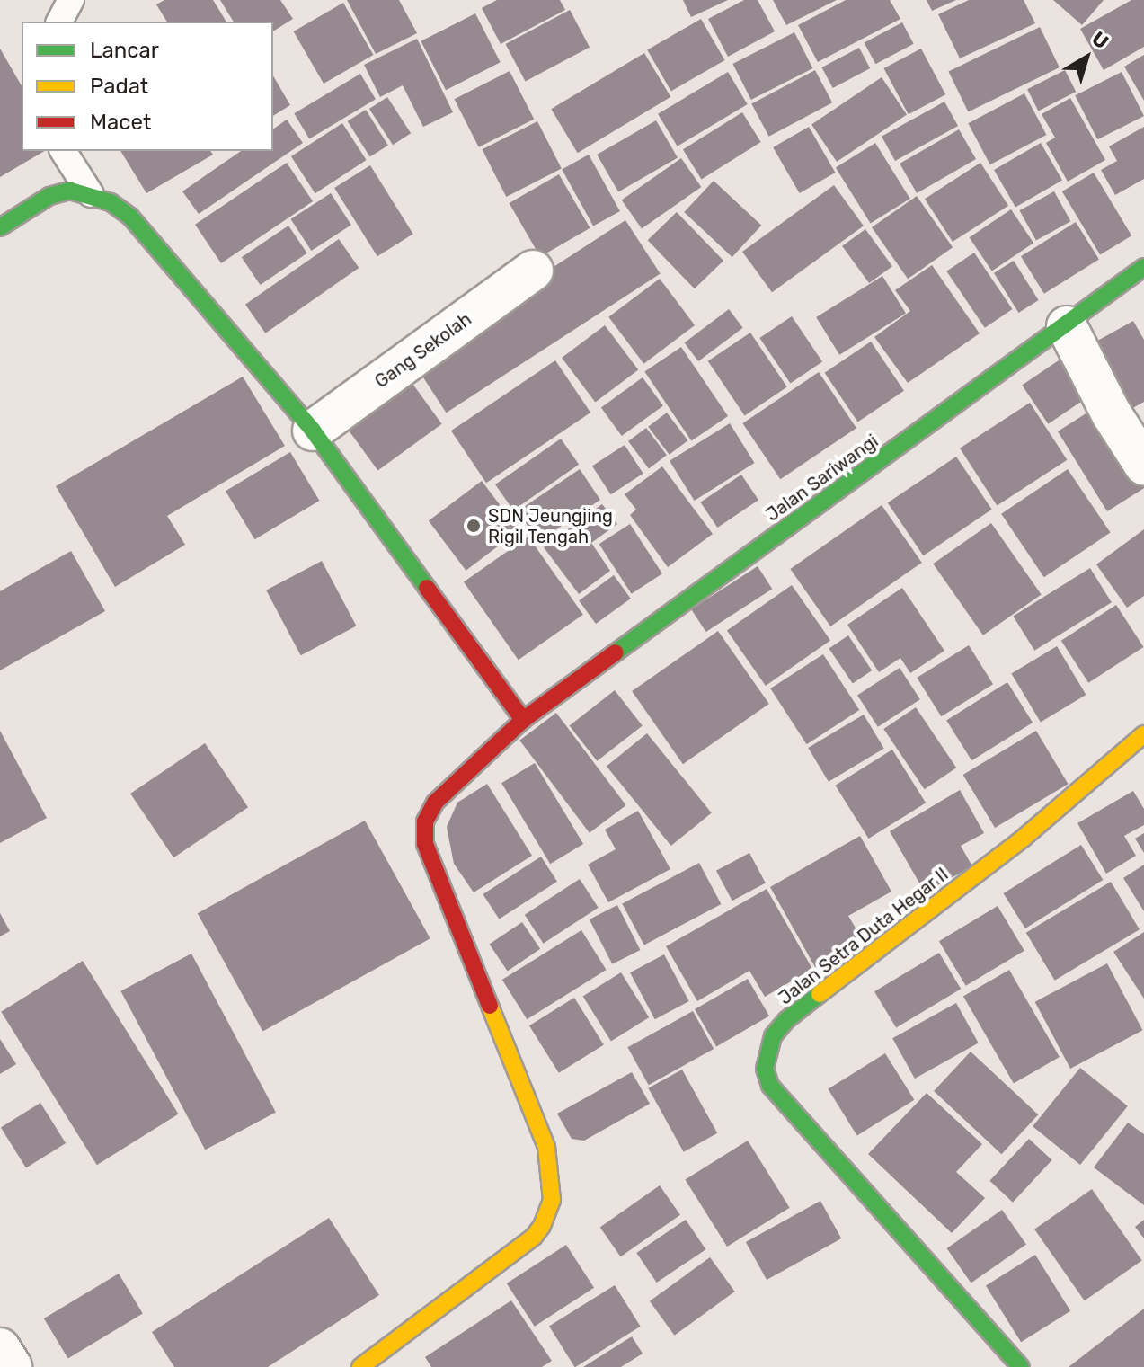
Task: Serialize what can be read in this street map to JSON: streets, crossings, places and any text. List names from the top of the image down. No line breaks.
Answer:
{"streets":{"street":["Gang Sekolah","Jalan Sariwangi","Jalan Setra Duta Hegar II"]},"places":["SDN Jeungjing Rigil Tengah"],"legend":["Lancar","Padat","Macet"],"north":"top right"}
